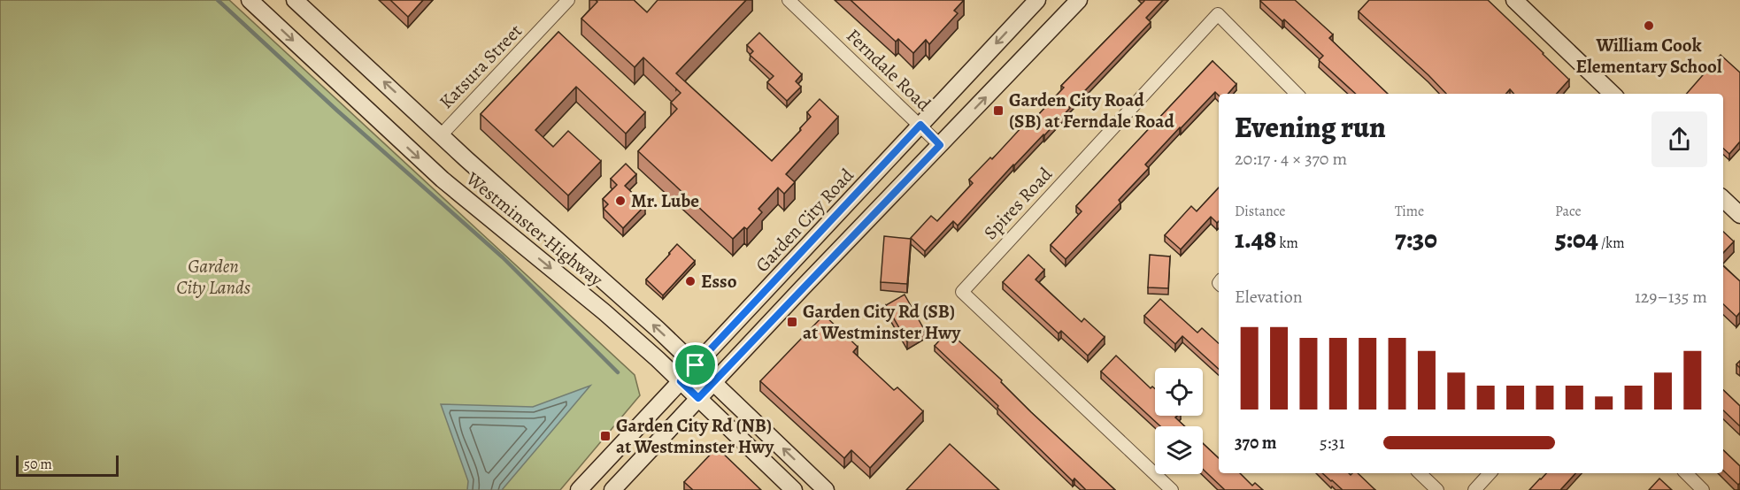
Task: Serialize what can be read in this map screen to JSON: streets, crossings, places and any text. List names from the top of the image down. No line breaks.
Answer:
{"streets":{"main road":["Garden City Road","Westminster Highway"],"street":["Katsura Street","Ferndale Road","Spires Road"]},"crossings":[["Katsura Street","Westminster Highway"],["Ferndale Road","Garden City Road"],["Garden City Road","Westminster Highway"]],"parks":["Garden City Lands"],"places":{"other":["William Cook Elementary School","Mr. Lube","Esso"],"transit":["Garden City Road (SB) at Ferndale Road","Garden City Rd (SB) at Westminster Hwy","Garden City Rd (NB) at Westminster Hwy"]},"scale_bar":"50 m","page":{"heading":["Evening run","20:17 · 4 × 370 m"],"stats":[["Distance","1.48 km"],["Time","7:30"],["Pace","5:04 /km"]],"chart":["Elevation","129–135 m"],"list":[{"name":"370 m","note":"5:31"}],"scale":"50 m"}}
